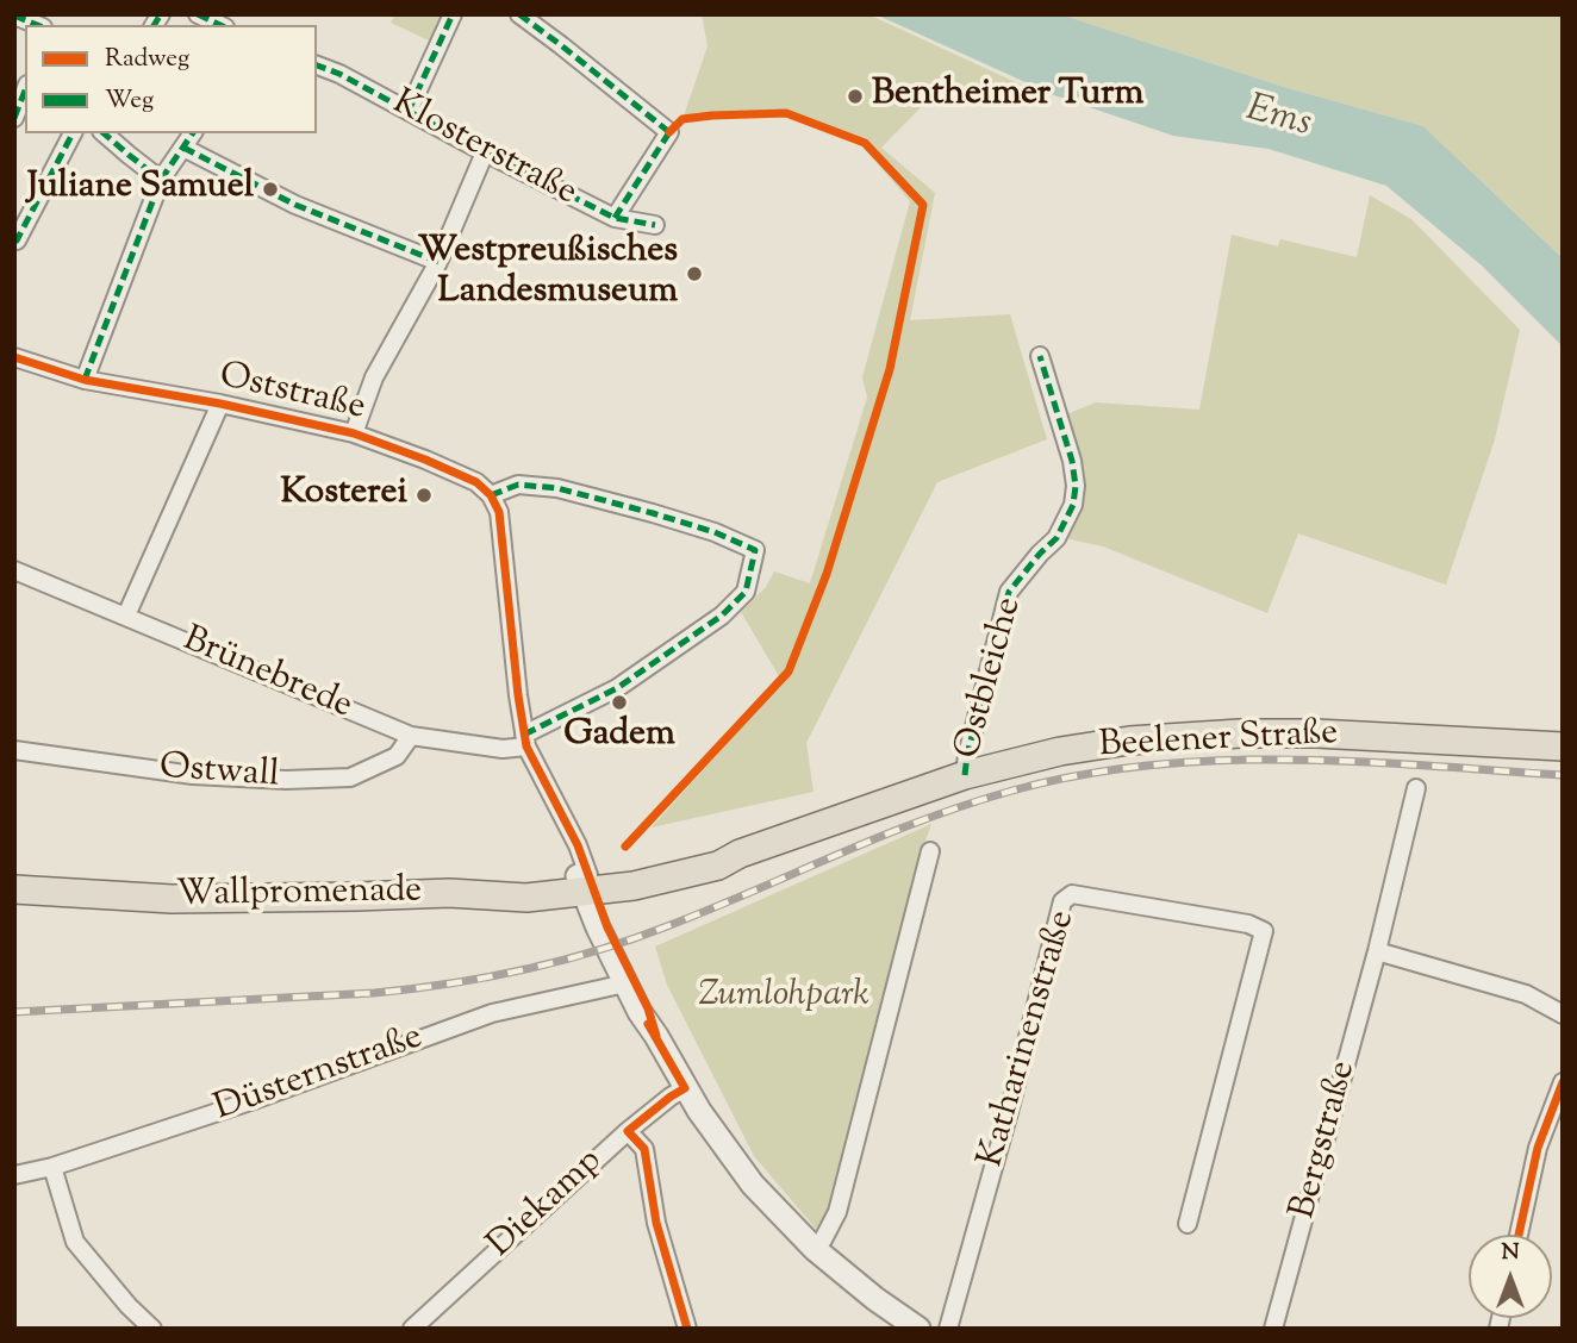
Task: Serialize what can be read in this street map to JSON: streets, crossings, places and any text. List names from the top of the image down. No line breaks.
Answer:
{"streets":{"main road":["Beelener Straße","Wallpromenade"],"street":["Klosterstraße","Oststraße","Brünebrede","Ostbleiche","Ostwall","Katharinenstraße","Düsternstraße","Bergstraße","Diekamp"]},"crossings":[["Brünebrede","Ostwall"],["Ostbleiche","Beelener Straße"],["Beelener Straße","Wallpromenade"]],"water":["Ems"],"parks":["Zumlohpark"],"places":["Bentheimer Turm","Juliane Samuel","Westpreußisches Landesmuseum","Kosterei","Gadem"],"legend":["Radweg","Weg"],"north":"top"}
